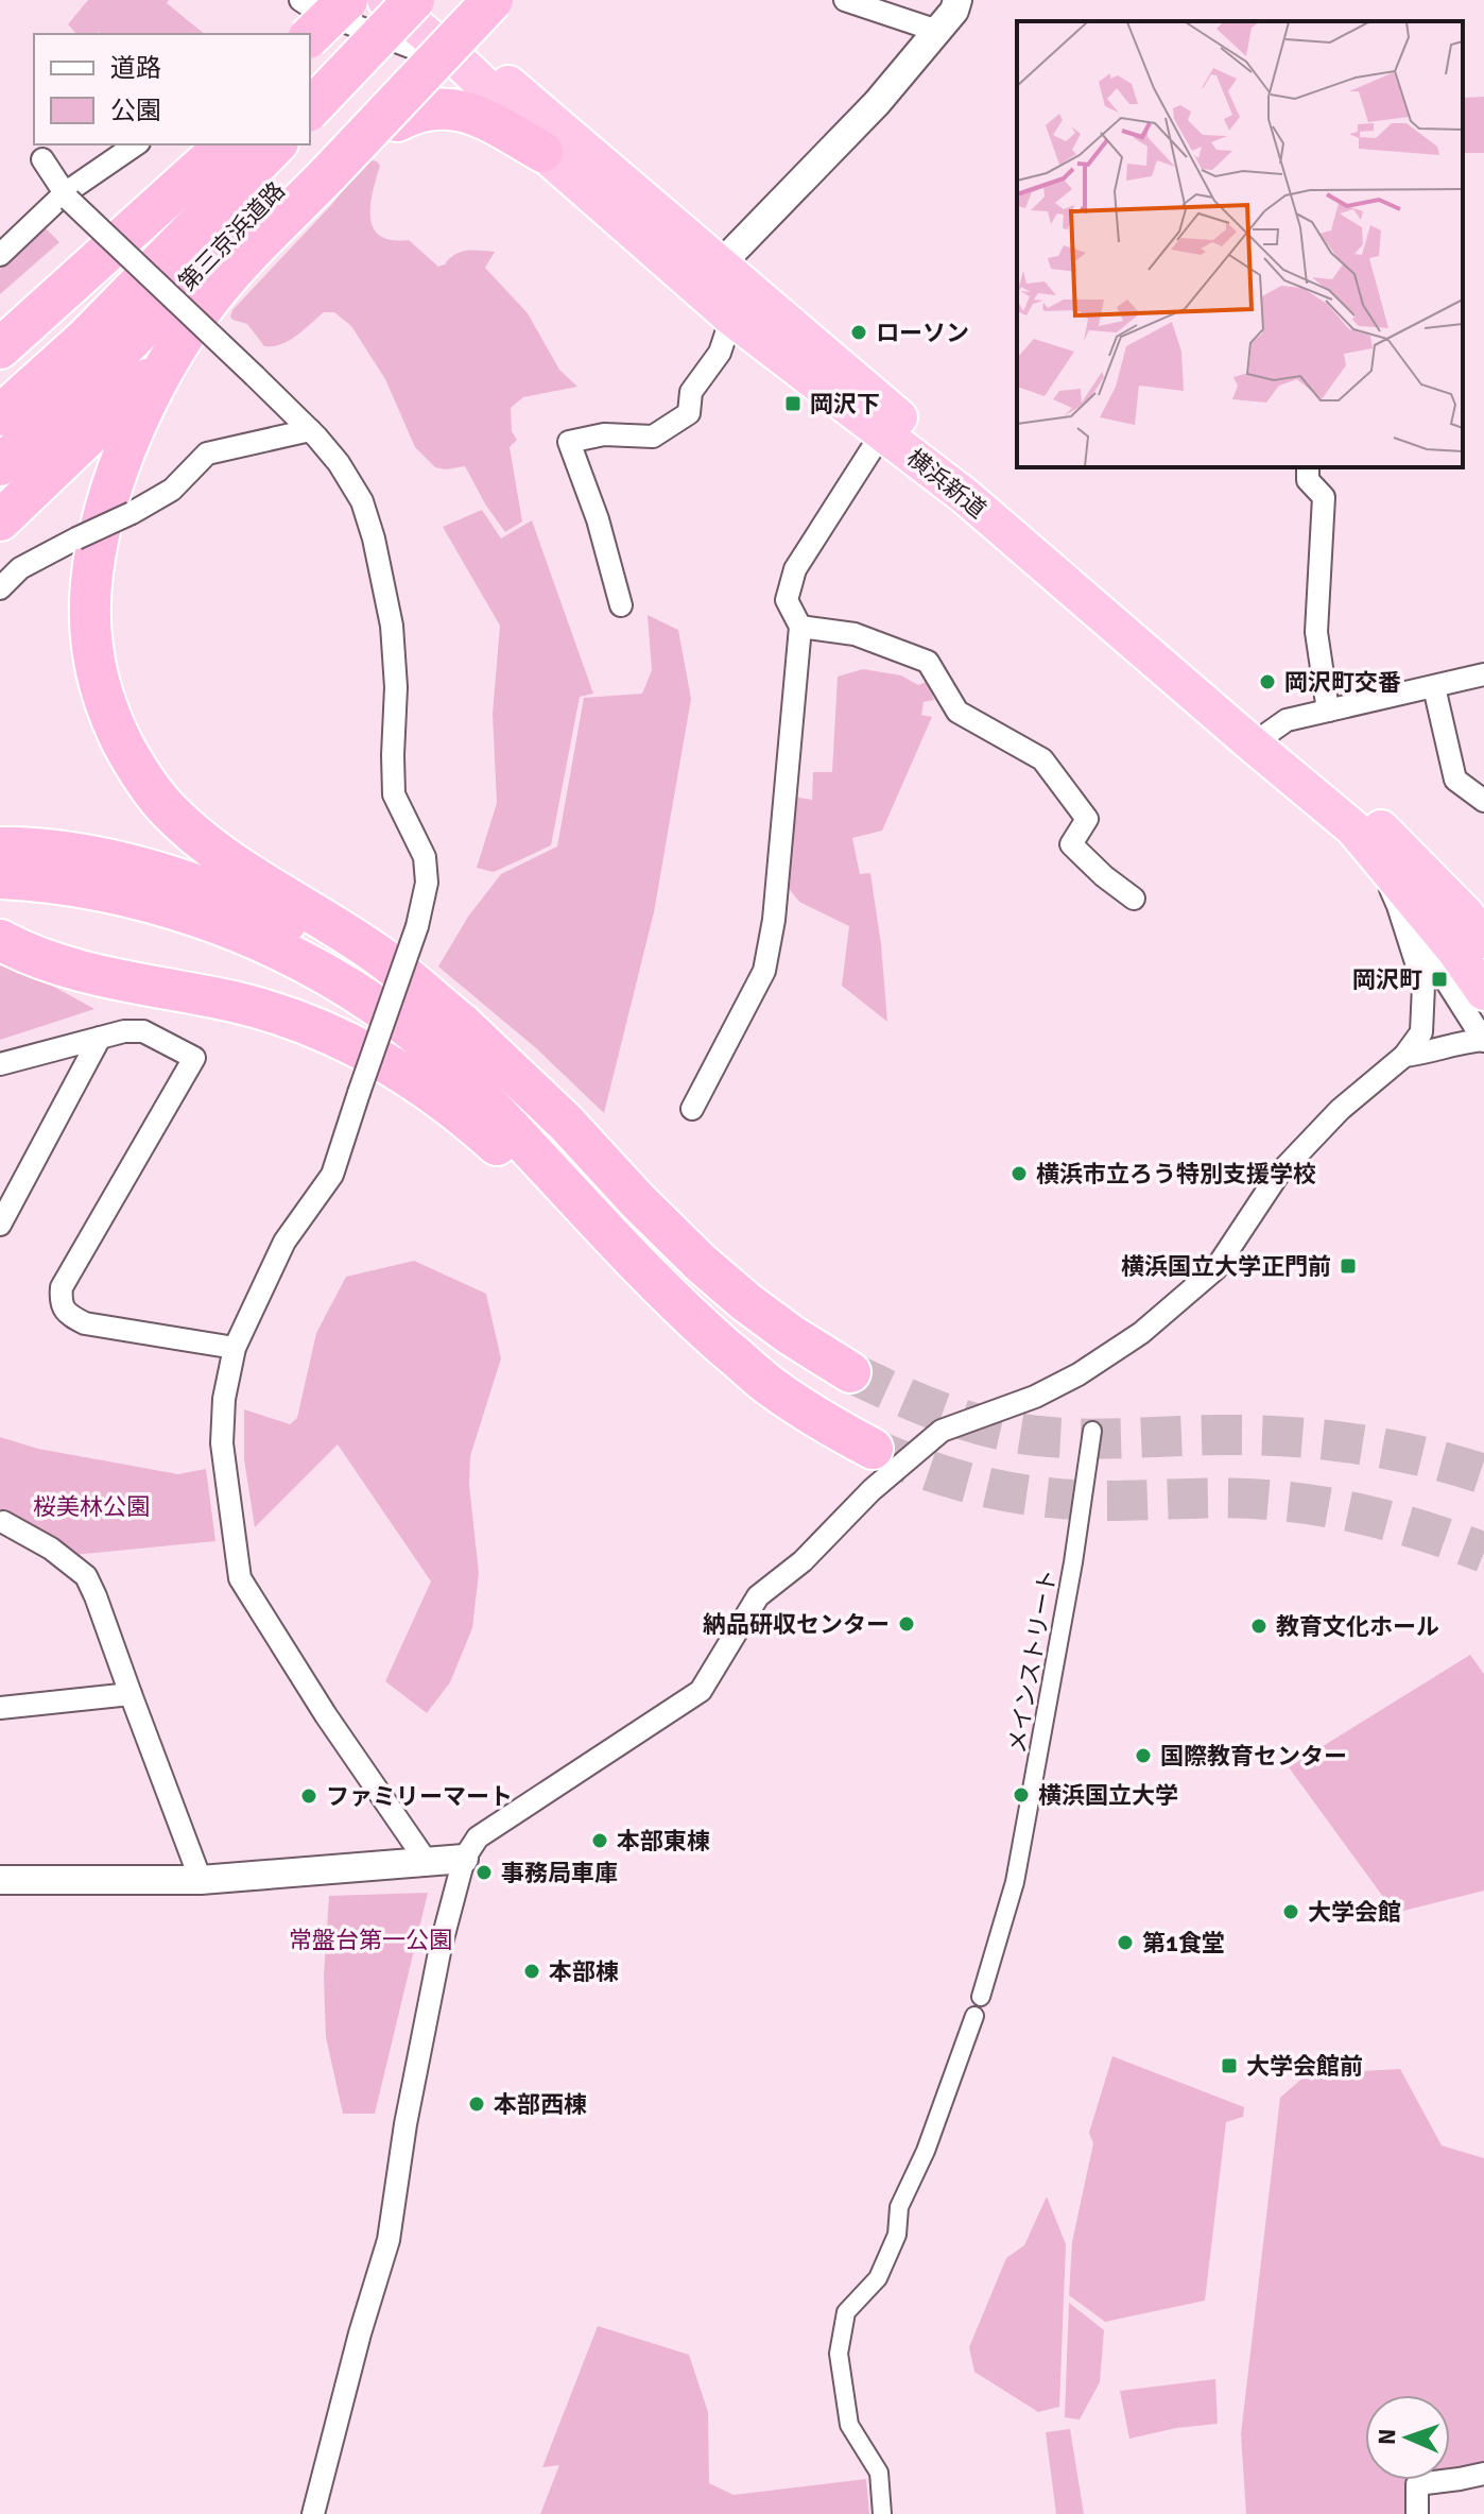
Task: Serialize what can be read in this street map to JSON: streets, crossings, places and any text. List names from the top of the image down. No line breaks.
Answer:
{"streets":{"highway":["第三京浜道路","横浜新道"],"street":["メインストリート"]},"parks":["桜美林公園","常盤台第一公園"],"places":{"other":["ローソン","岡沢町交番","横浜市立ろう特別支援学校","納品研収センター","教育文化ホール","国際教育センター","横浜国立大学","ファミリーマート","本部東棟","事務局車庫","大学会館","第1食堂","本部棟","本部西棟"],"transit":["岡沢下","岡沢町","横浜国立大学正門前","大学会館前"]},"legend":["道路","公園"],"north":"left"}
